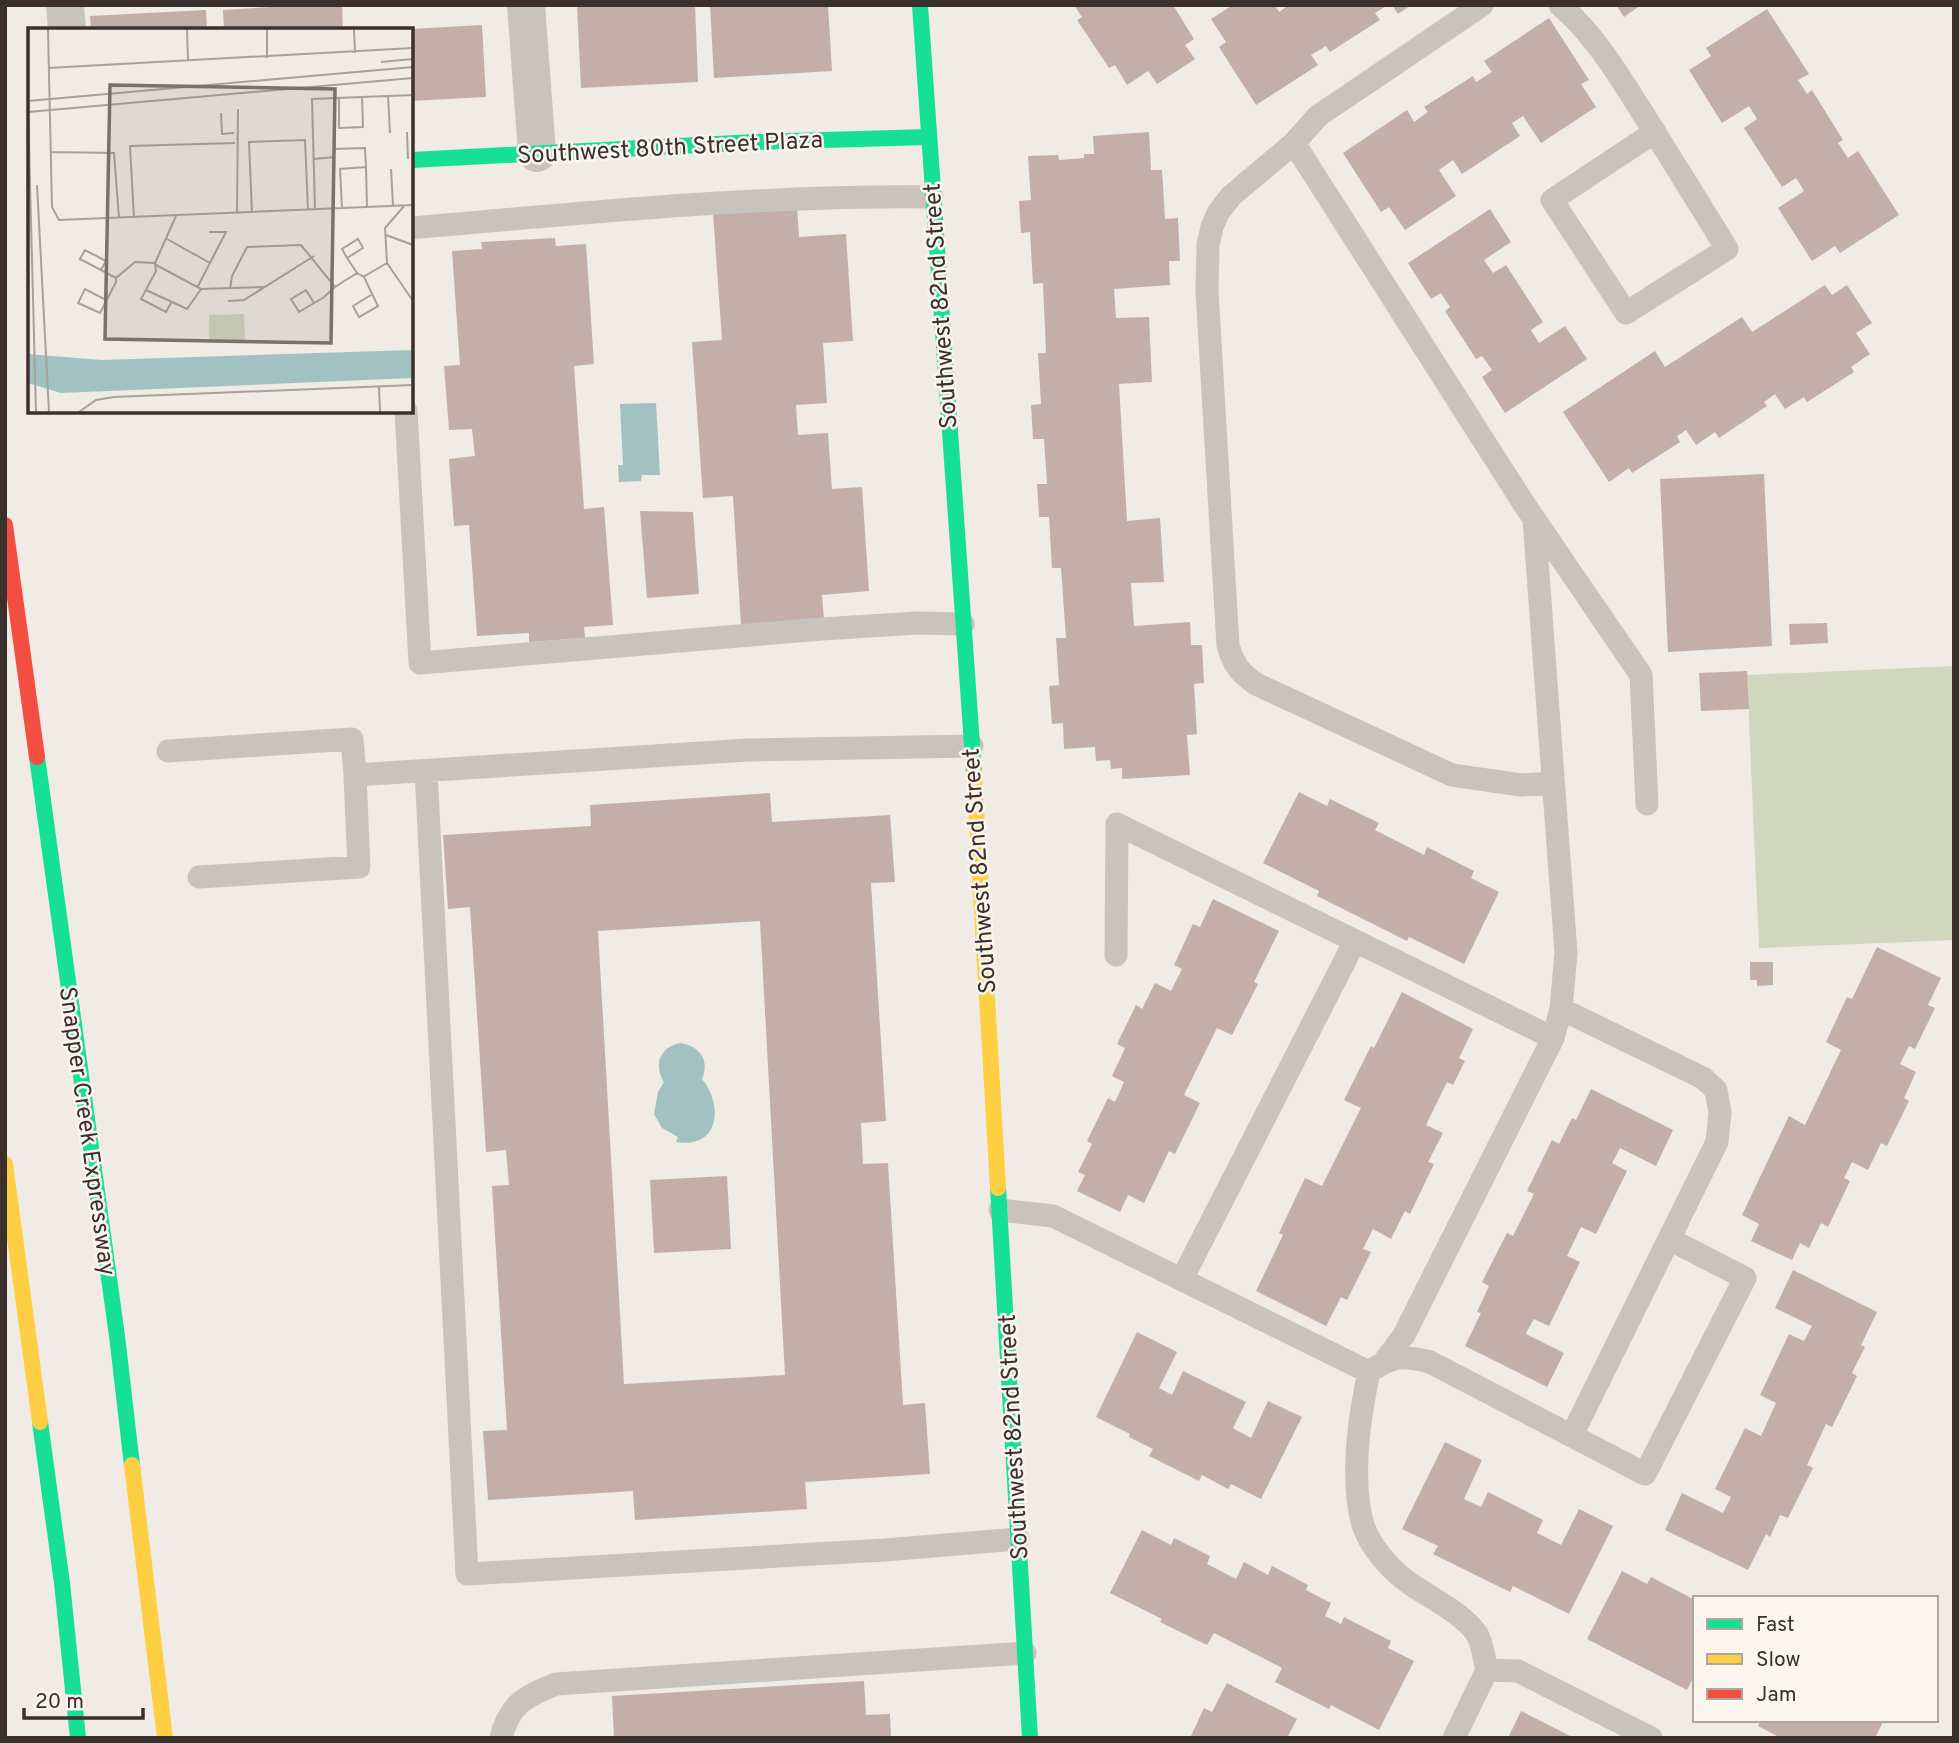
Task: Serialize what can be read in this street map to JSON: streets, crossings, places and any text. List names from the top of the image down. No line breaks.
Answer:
{"streets":{"main road":["Southwest 80th Street Plaza","Southwest 82nd Street","Snapper Creek Expressway"]},"crossings":[["Southwest 80th Street Plaza","Southwest 82nd Street"]],"legend":["Fast","Slow","Jam"],"scale_bar":"20 m"}
